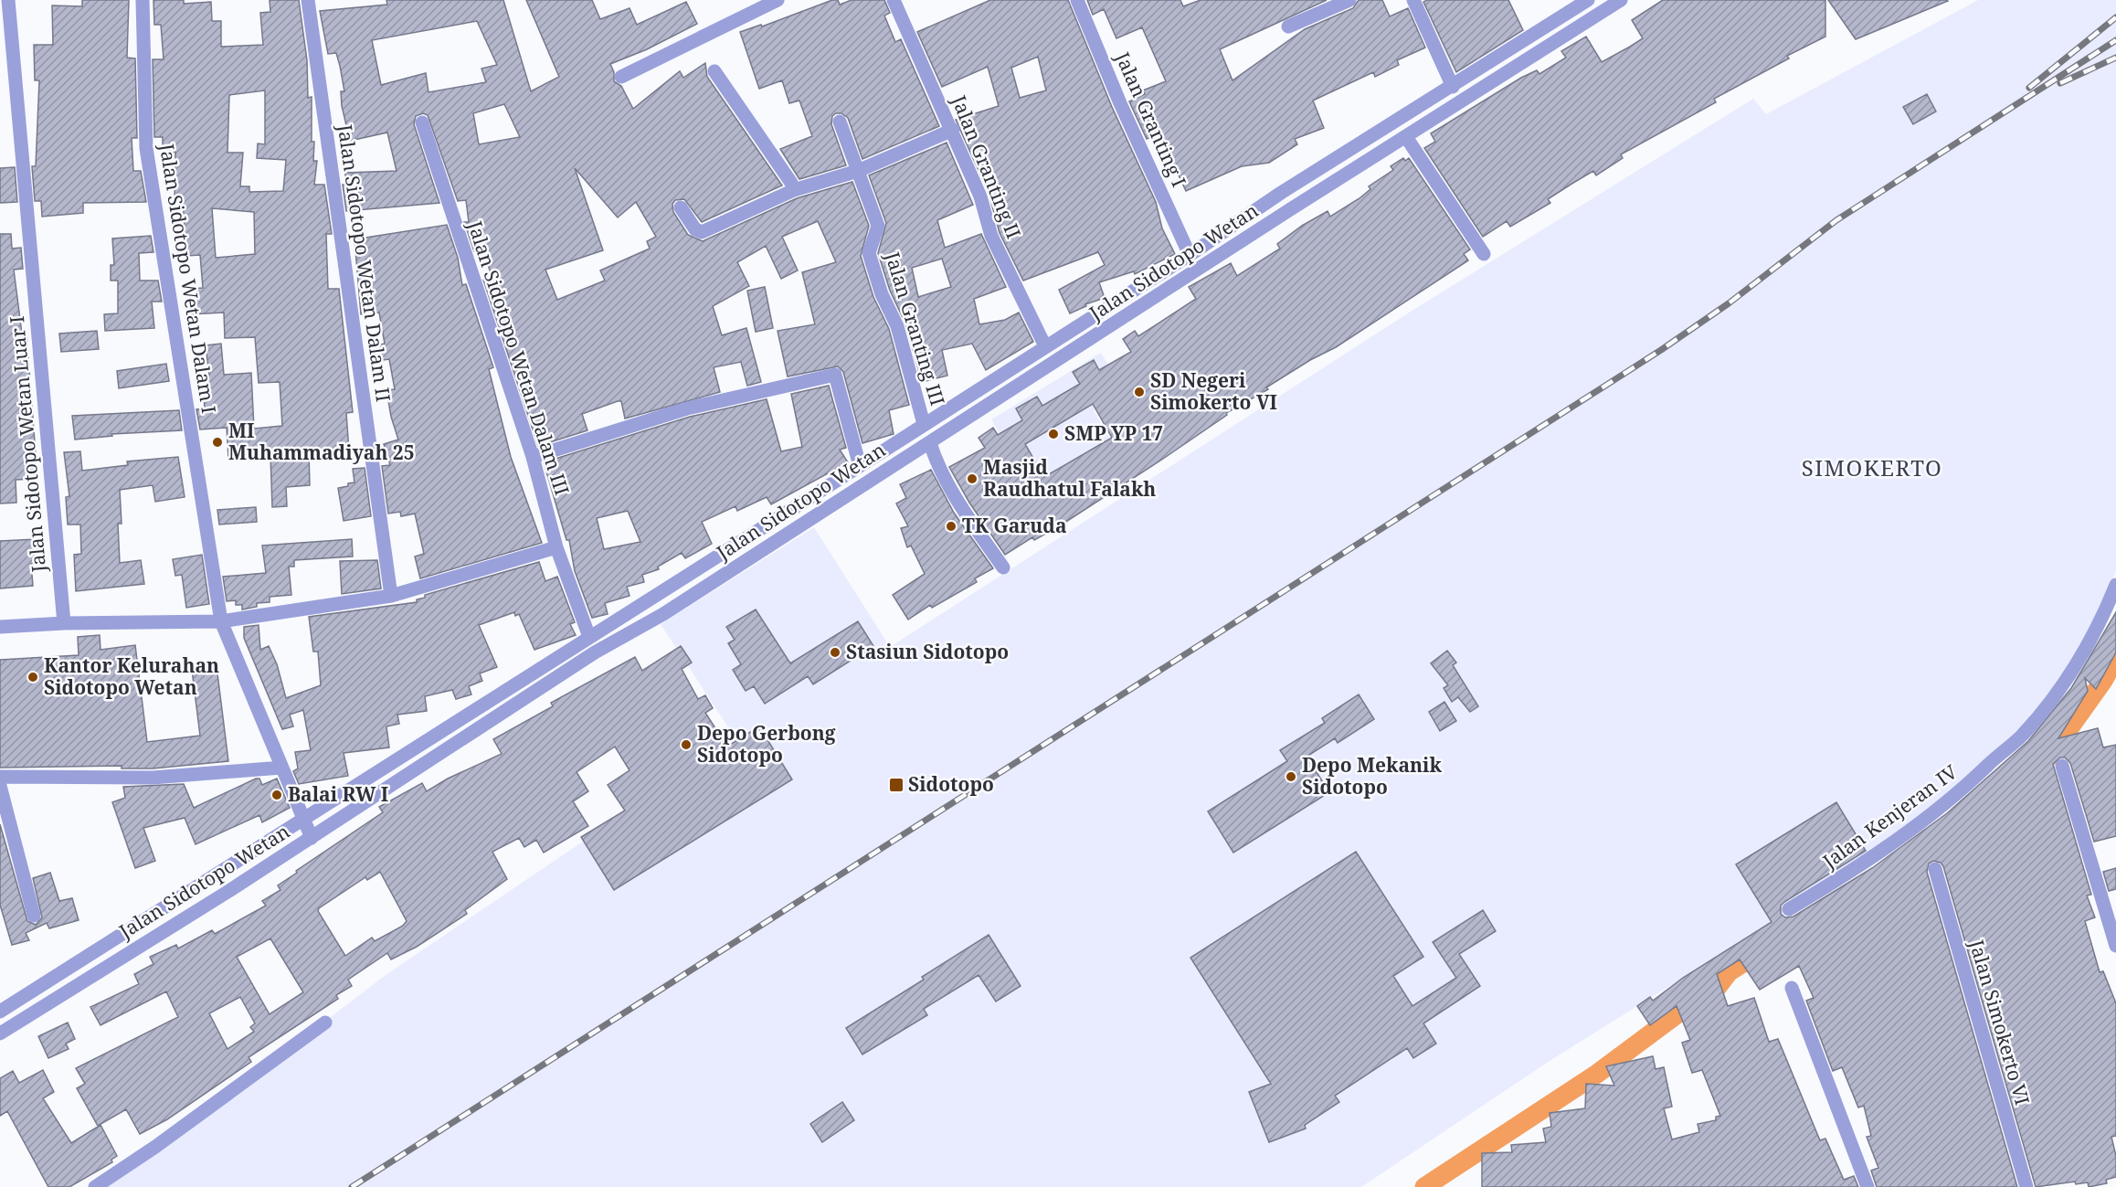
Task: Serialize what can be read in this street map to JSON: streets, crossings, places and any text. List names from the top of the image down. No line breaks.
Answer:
{"streets":{"street":["Jalan Granting I","Jalan Granting II","Jalan Sidotopo Wetan","Jalan Sidotopo Wetan Dalam II","Jalan Sidotopo Wetan Dalam I","Jalan Granting III","Jalan Sidotopo Wetan Dalam III","Jalan Sidotopo Wetan Luar I","Jalan Kenjeran IV","Jalan Simokerto VI"]},"crossings":[["Jalan Granting I","Jalan Sidotopo Wetan"],["Jalan Granting II","Jalan Sidotopo Wetan"],["Jalan Sidotopo Wetan","Jalan Sidotopo Wetan Dalam I"],["Jalan Sidotopo Wetan","Jalan Granting III"],["Jalan Sidotopo Wetan","Jalan Sidotopo Wetan Dalam III"]],"districts":["SIMOKERTO"],"places":{"other":["SD Negeri Simokerto VI","SMP YP 17","MI Muhammadiyah 25","Masjid Raudhatul Falakh","TK Garuda","Stasiun Sidotopo","Kantor Kelurahan Sidotopo Wetan","Depo Gerbong Sidotopo","Depo Mekanik Sidotopo","Balai RW I"],"transit":["Sidotopo"]}}
